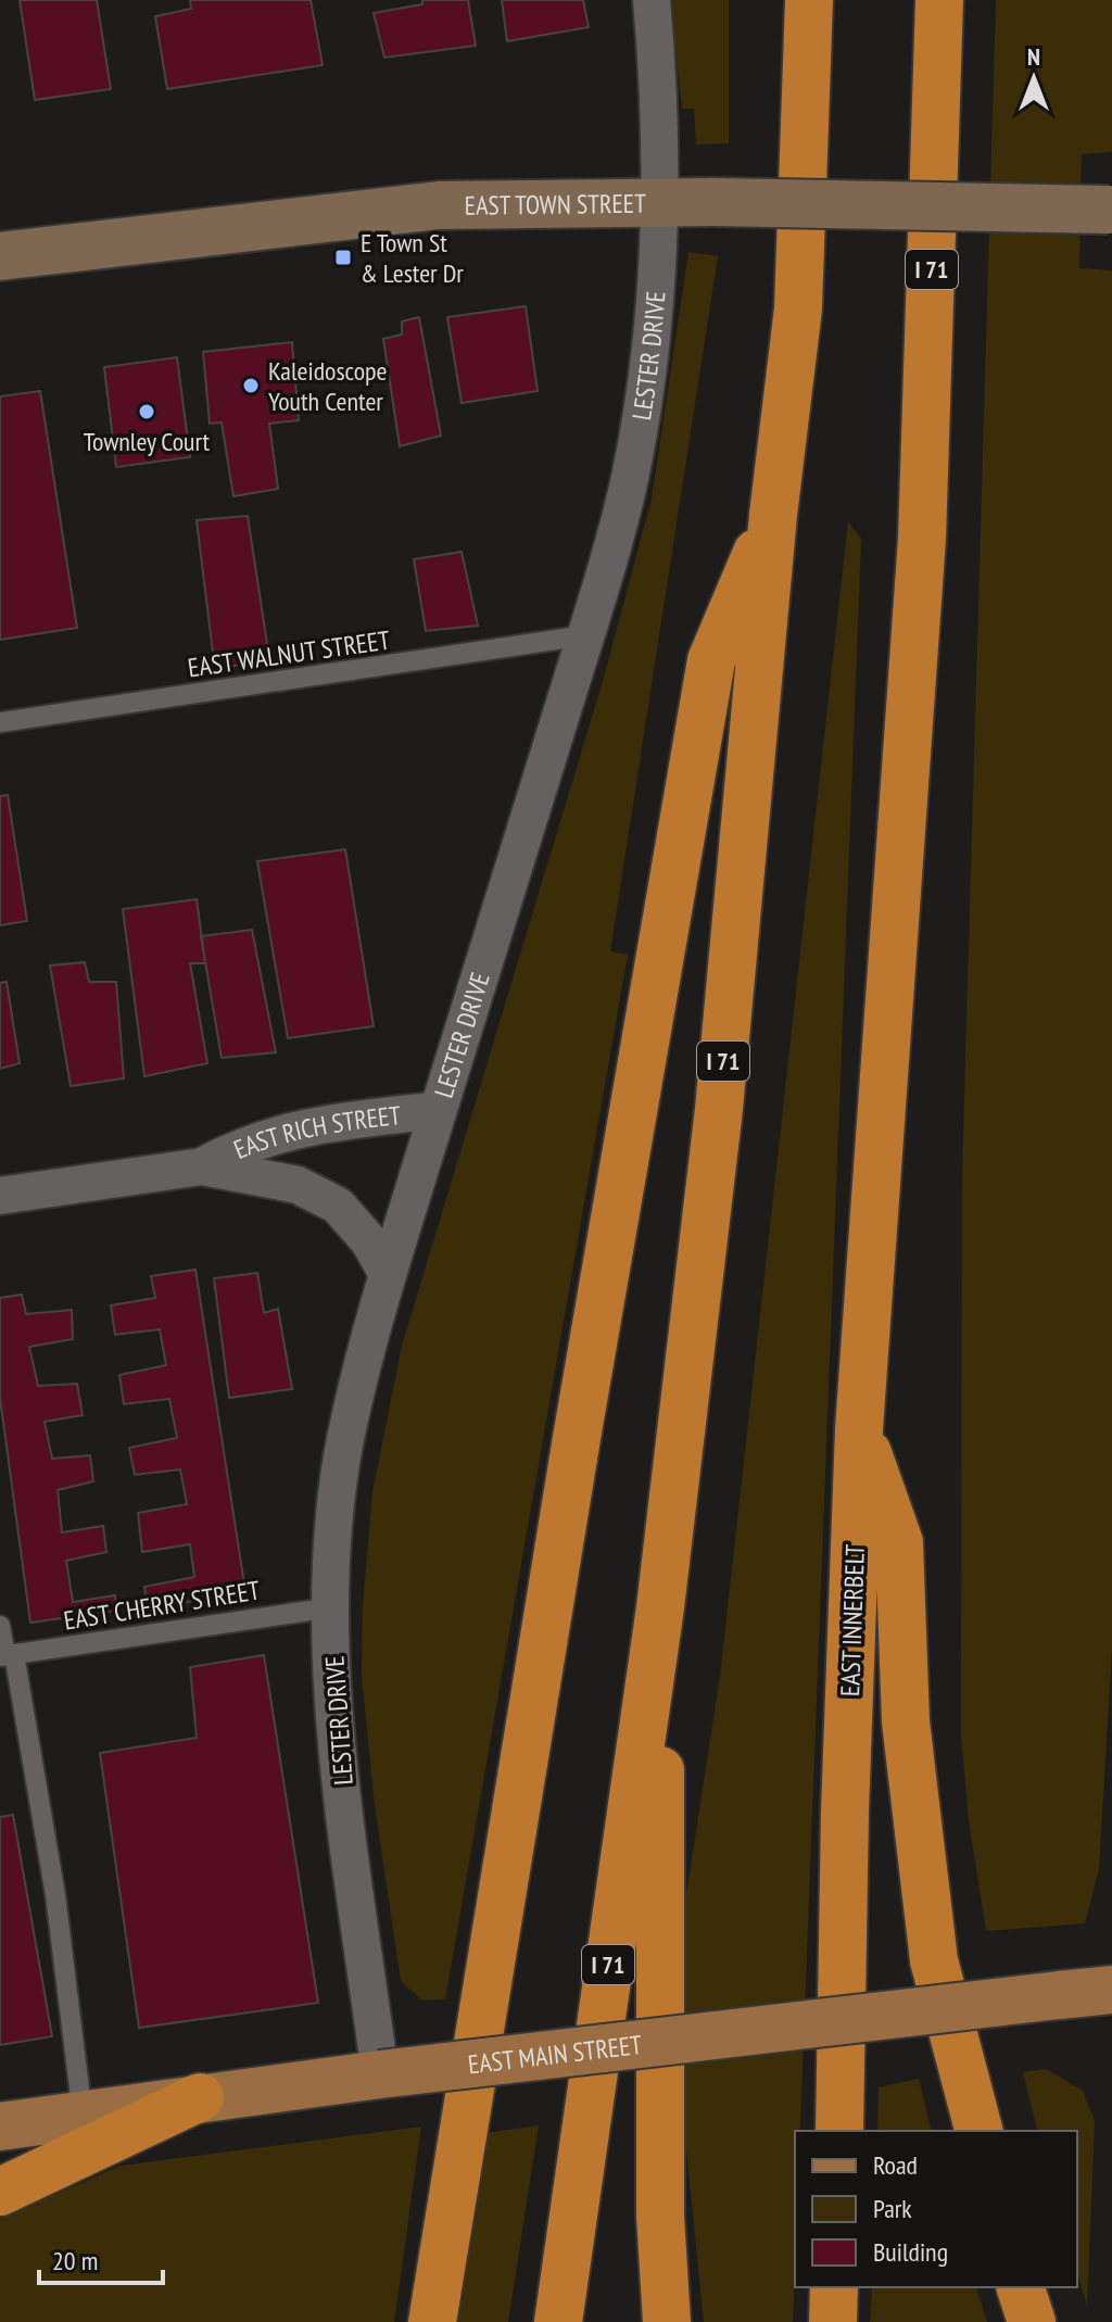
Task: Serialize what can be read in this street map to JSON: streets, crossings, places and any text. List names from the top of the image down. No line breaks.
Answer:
{"streets":{"highway":["I 71","EAST INNERBELT"],"main road":["EAST MAIN STREET"],"street":["EAST TOWN STREET","LESTER DRIVE","EAST RICH STREET"],"lane":["EAST WALNUT STREET","EAST CHERRY STREET"]},"crossings":[["EAST TOWN STREET","LESTER DRIVE"],["I 71","EAST INNERBELT"],["LESTER DRIVE","EAST WALNUT STREET"],["LESTER DRIVE","EAST RICH STREET"],["LESTER DRIVE","EAST CHERRY STREET"],["LESTER DRIVE","EAST MAIN STREET"]],"places":{"transit":["E Town St & Lester Dr"],"other":["Kaleidoscope Youth Center","Townley Court"]},"legend":["Road","Park","Building"],"scale_bar":"20 m","north":"top"}
